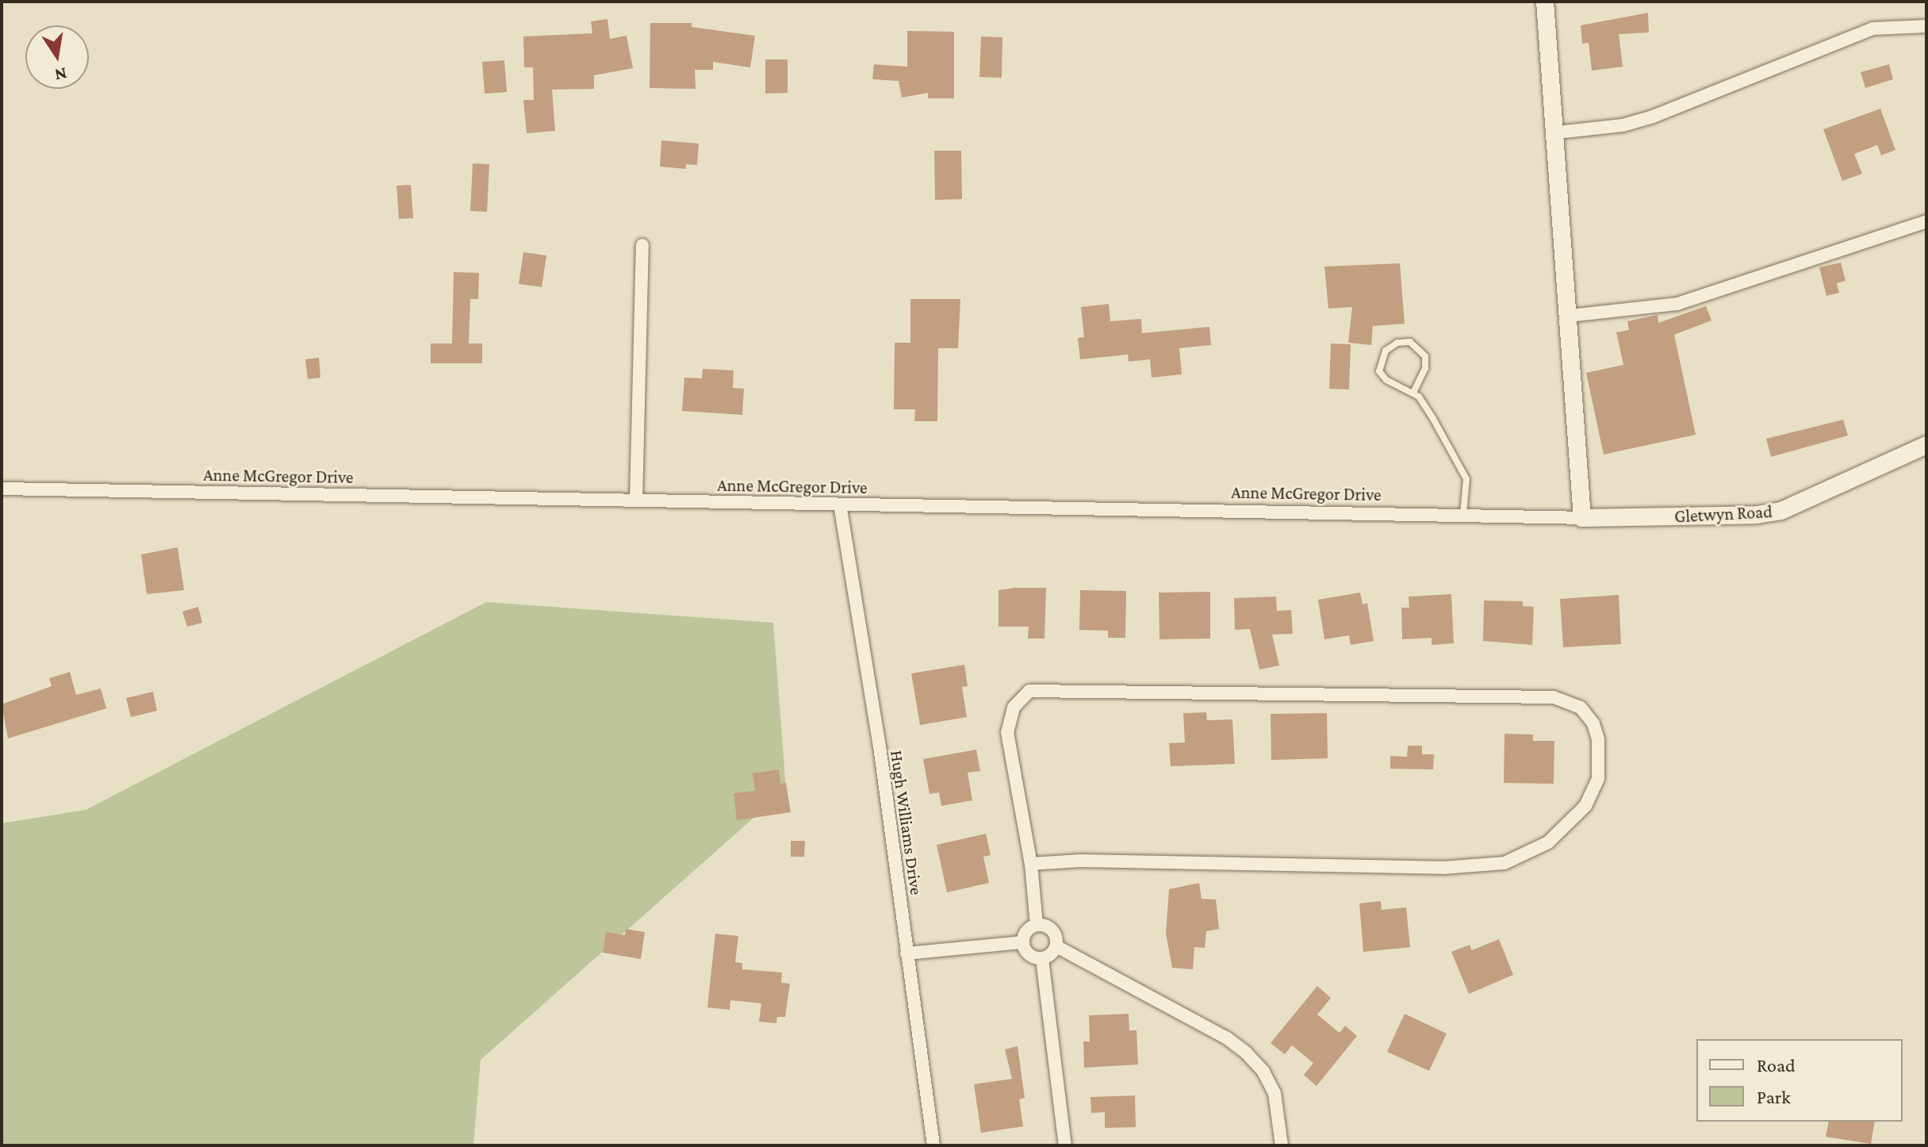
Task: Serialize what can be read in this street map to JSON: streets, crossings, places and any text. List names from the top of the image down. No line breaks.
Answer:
{"streets":{"street":["Anne McGregor Drive","Gletwyn Road","Hugh Williams Drive"]},"crossings":[["Anne McGregor Drive","Gletwyn Road"],["Anne McGregor Drive","Hugh Williams Drive"]],"legend":["Road","Park"],"north":"bottom"}
